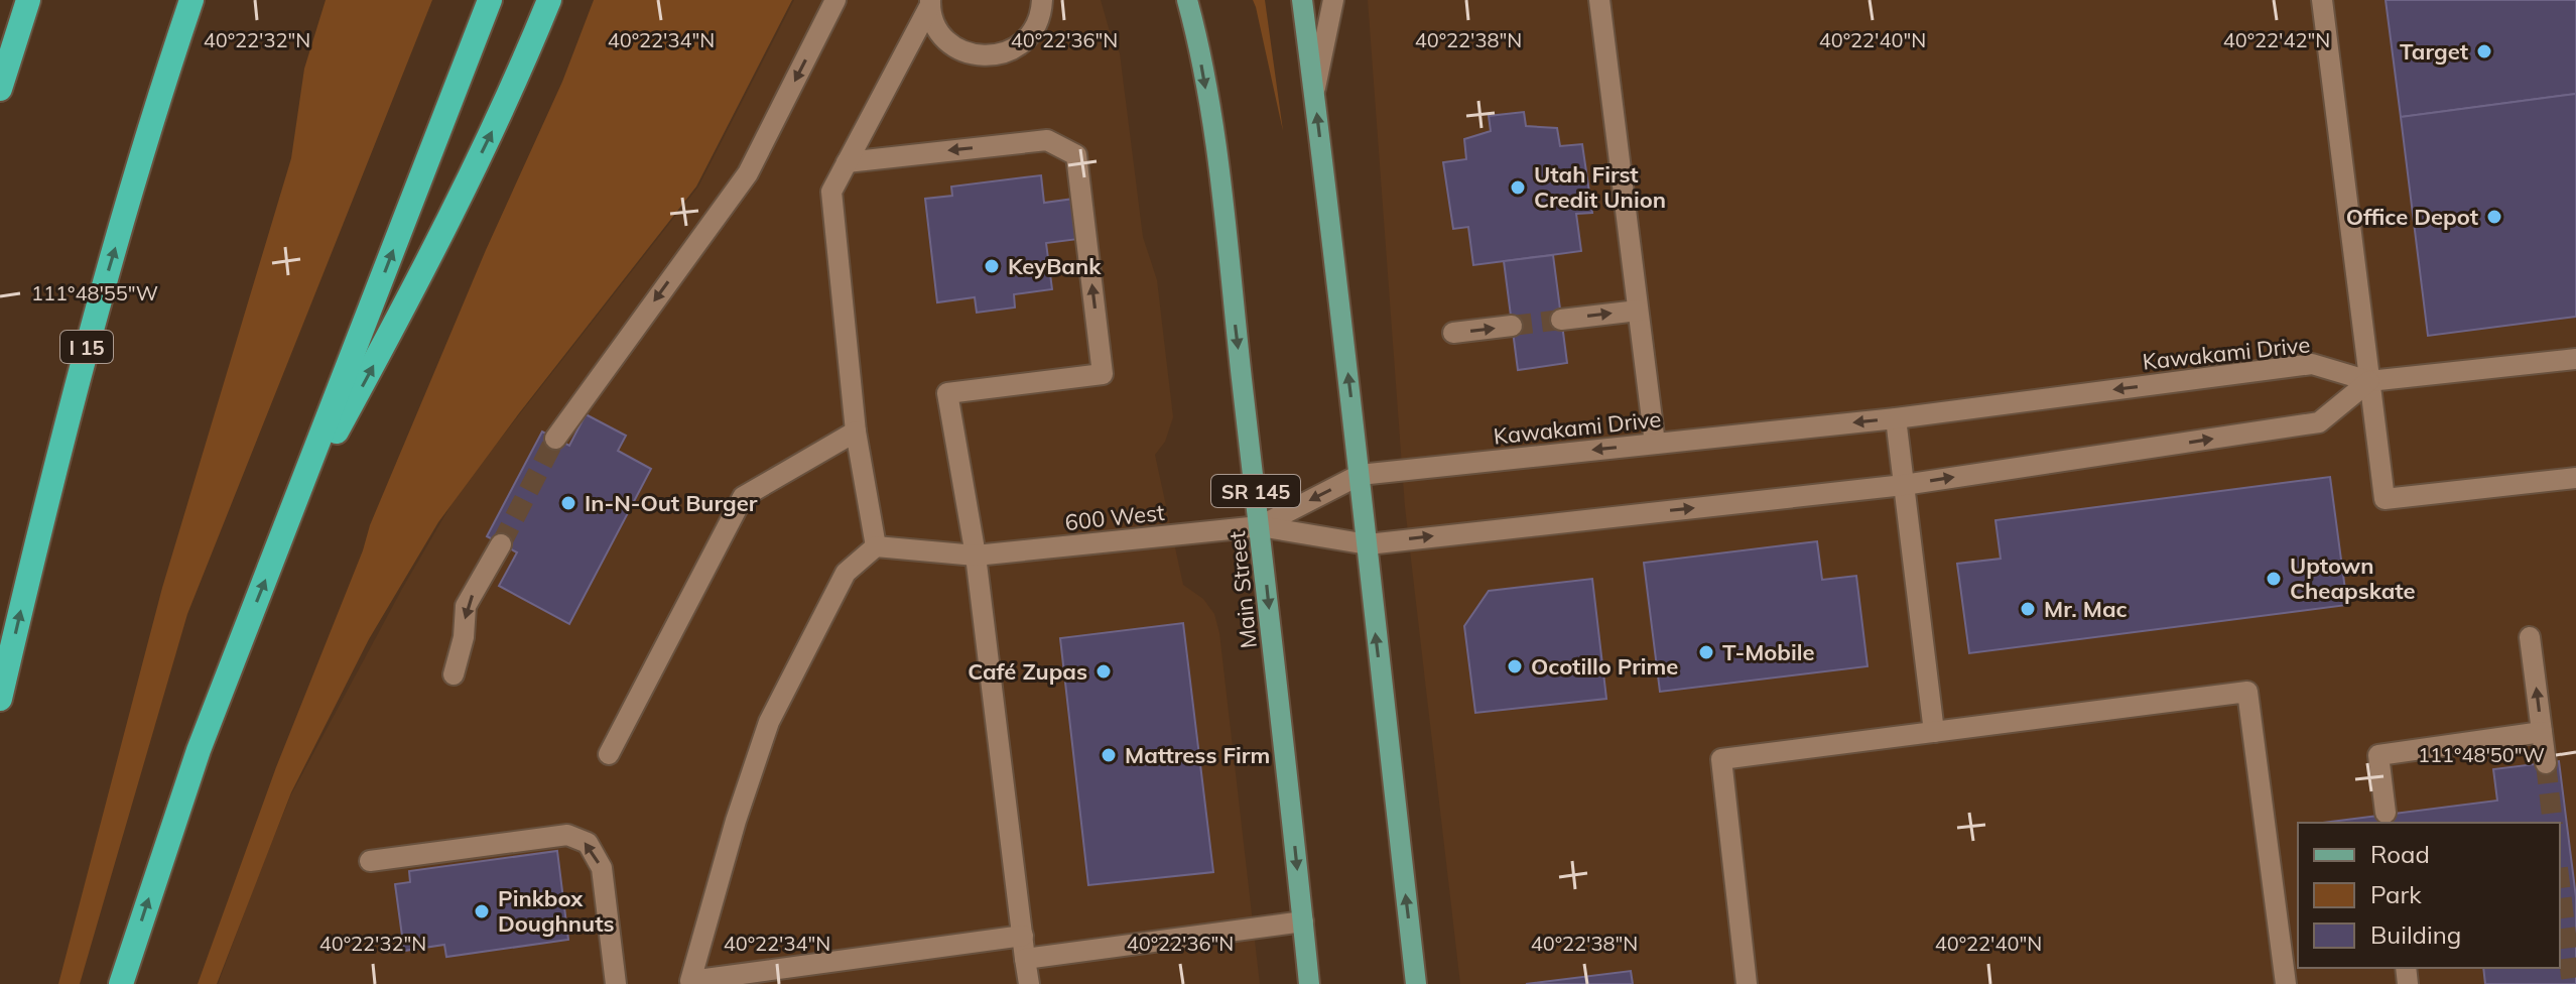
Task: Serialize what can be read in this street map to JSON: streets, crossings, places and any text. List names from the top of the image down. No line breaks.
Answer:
{"streets":{"highway":["I 15"],"main road":["SR 145","Main Street"],"street":["Kawakami Drive","600 West"]},"crossings":[["Kawakami Drive","600 West"],["Kawakami Drive","Main Street"],["600 West","Main Street"]],"places":["Target","Utah First Credit Union","Office Depot","KeyBank","In-N-Out Burger","Uptown Cheapskate","Mr. Mac","T-Mobile","Ocotillo Prime","Café Zupas","Mattress Firm","Pinkbox Doughnuts"],"legend":["Road","Park","Building"],"coordinates":["40°22'32\"N","40°22'34\"N","40°22'36\"N","40°22'38\"N","40°22'40\"N","40°22'42\"N","111°48'55\"W","111°48'50\"W"]}
